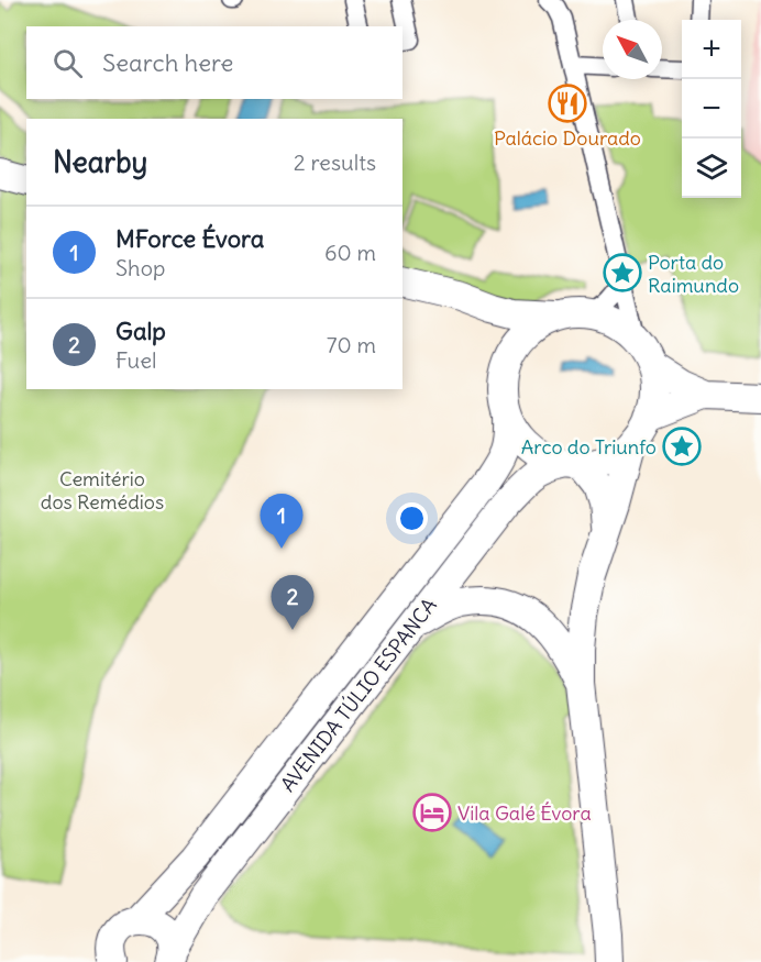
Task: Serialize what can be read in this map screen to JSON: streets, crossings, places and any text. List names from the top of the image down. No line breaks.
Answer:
{"streets":{"main road":["AVENIDA TÚLIO ESPANCA"]},"parks":["Cemitério dos Remédios"],"places":{"restaurant":["Palácio Dourado"],"place":["Porta do Raimundo","Arco do Triunfo"],"hotel":["Vila Galé Évora"]},"north":"top left","page":{"map_buttons":["+","−"],"search":"Search here","heading":["Nearby","2 results"],"list":[{"mark":"1","name":"MForce Évora","note":"Shop","value":"60 m"},{"mark":"2","name":"Galp","note":"Fuel","value":"70 m"}],"pins":["1","2"]}}
